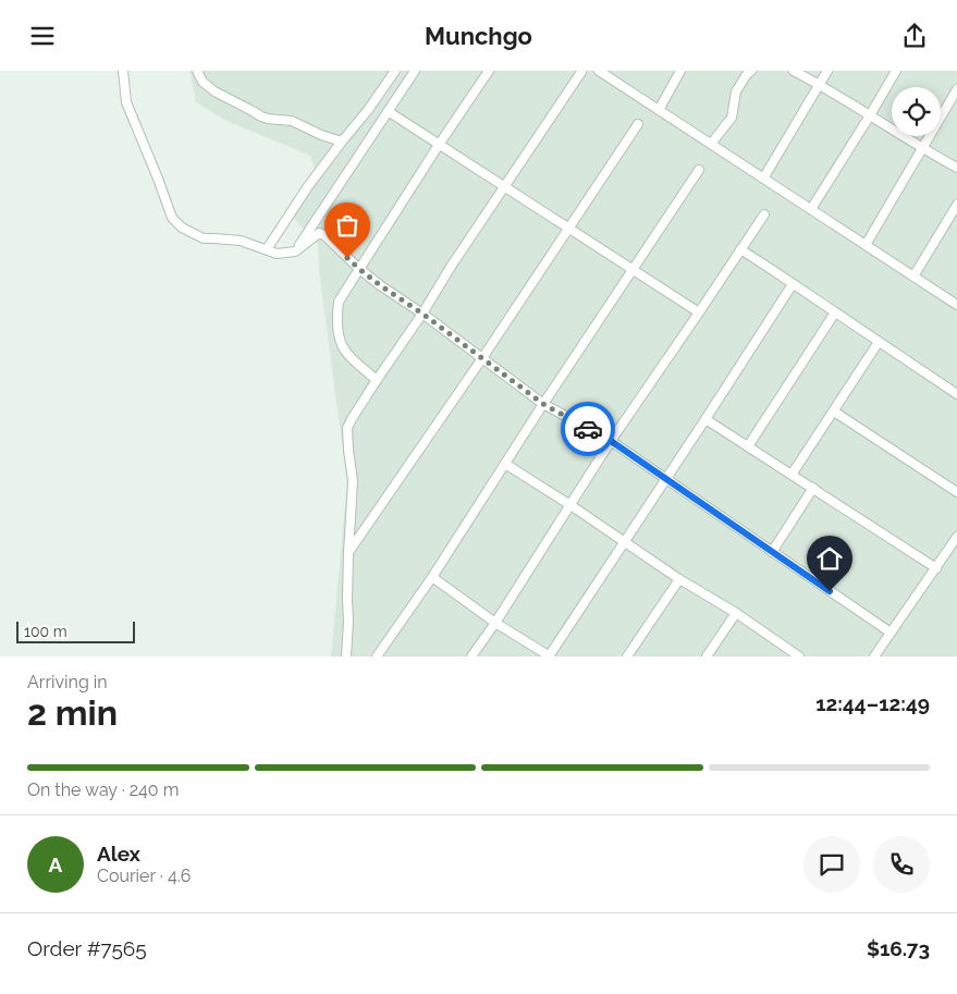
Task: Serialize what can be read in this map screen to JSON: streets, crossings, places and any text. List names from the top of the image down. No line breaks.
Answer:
{"scale_bar":"100 m","page":{"header":"Munchgo","scale":"100 m","heading":["2 min","Arriving in","12:44–12:49"],"panel":["Alex","Courier · 4.6","Order #7565","$16.73"],"bar":"On the way · 240 m","round":"A"}}
